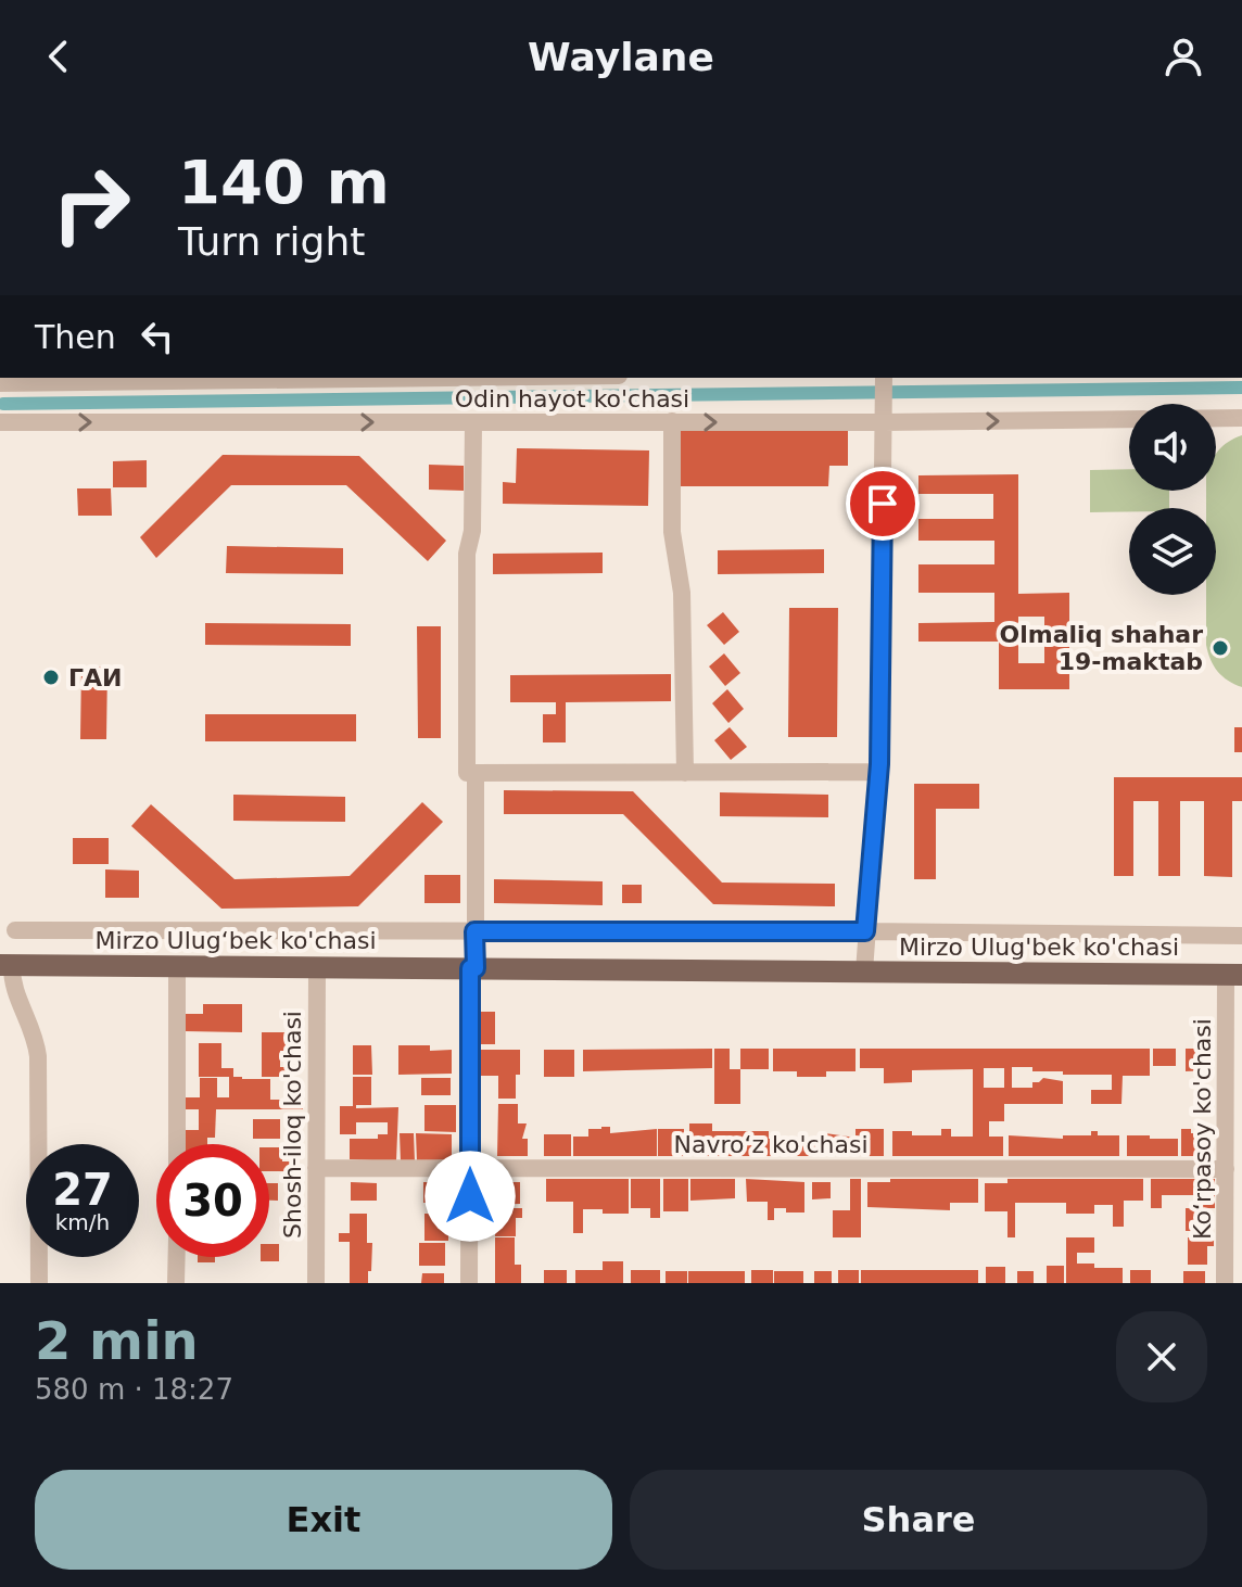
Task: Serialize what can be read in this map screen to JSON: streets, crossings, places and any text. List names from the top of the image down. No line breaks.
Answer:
{"streets":{"main road":["Mirzo Ulug‘bek ko'chasi","Mirzo Ulug'bek ko'chasi"],"street":["Odin hayot ko'chasi","Shosh-iloq ko'chasi","Ko‘rpasoy ko'chasi","Navro‘z ko'chasi"]},"crossings":[["Mirzo Ulug‘bek ko'chasi","Mirzo Ulug'bek ko'chasi"],["Mirzo Ulug‘bek ko'chasi","Shosh-iloq ko'chasi"],["Mirzo Ulug'bek ko'chasi","Ko‘rpasoy ko'chasi"],["Shosh-iloq ko'chasi","Navro‘z ko'chasi"],["Ko‘rpasoy ko'chasi","Navro‘z ko'chasi"]],"places":["Olmaliq shahar 19-maktab","ГАИ"],"page":{"header":"Waylane","turn":["140 m","Turn right"],"then":"Then","speed":"27 km/h","limit":"30","heading":["2 min","580 m · 18:27"],"buttons":["Exit","Share"]}}
